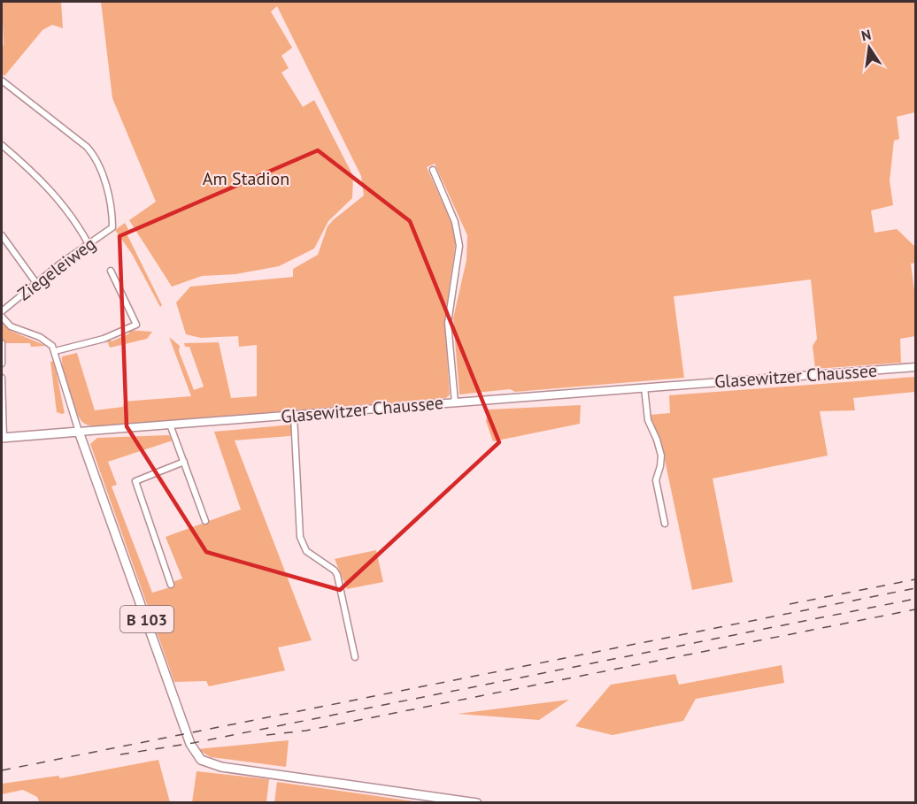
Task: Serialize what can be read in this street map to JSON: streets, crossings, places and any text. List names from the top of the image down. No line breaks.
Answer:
{"streets":{"main road":["Glasewitzer Chaussee","B 103"],"street":["Ziegeleiweg"]},"crossings":[["Glasewitzer Chaussee","B 103"]],"parks":["Am Stadion"],"north":"top"}
